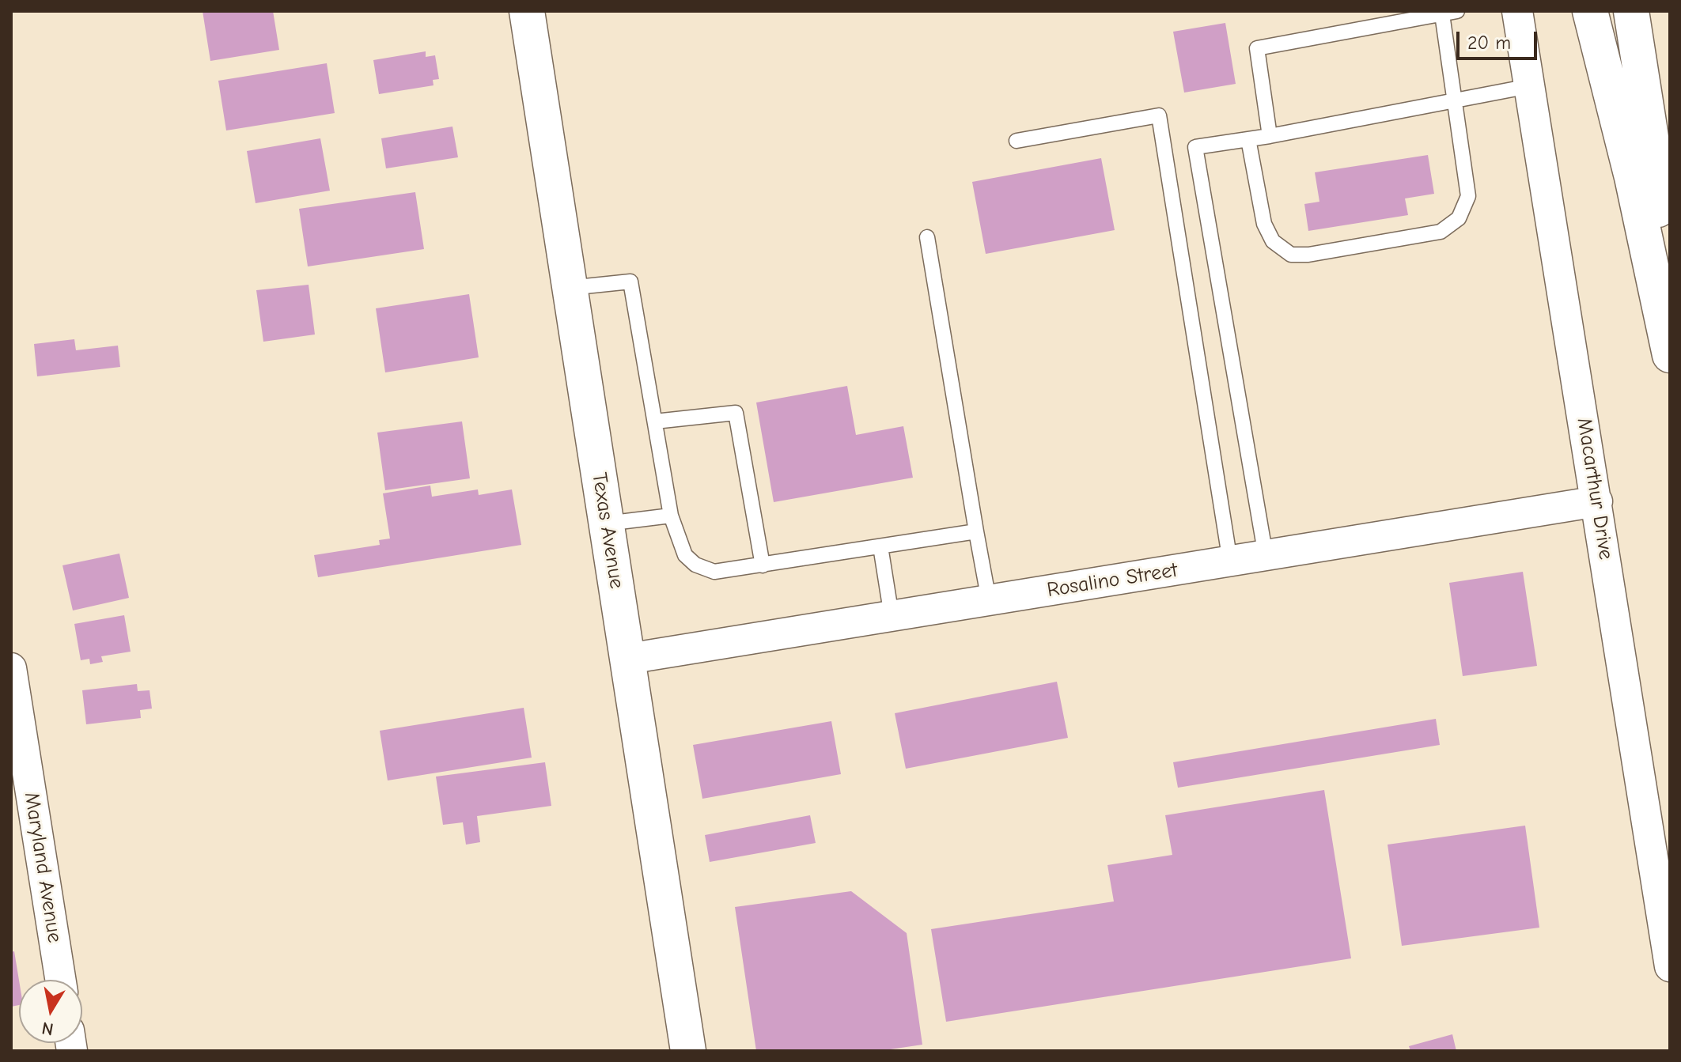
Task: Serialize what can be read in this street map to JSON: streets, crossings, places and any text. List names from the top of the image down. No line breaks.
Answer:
{"streets":{"main road":["Texas Avenue"],"street":["Macarthur Drive","Rosalino Street","Maryland Avenue"]},"crossings":[["Macarthur Drive","Rosalino Street"],["Texas Avenue","Rosalino Street"]],"scale_bar":"20 m","north":"bottom"}
